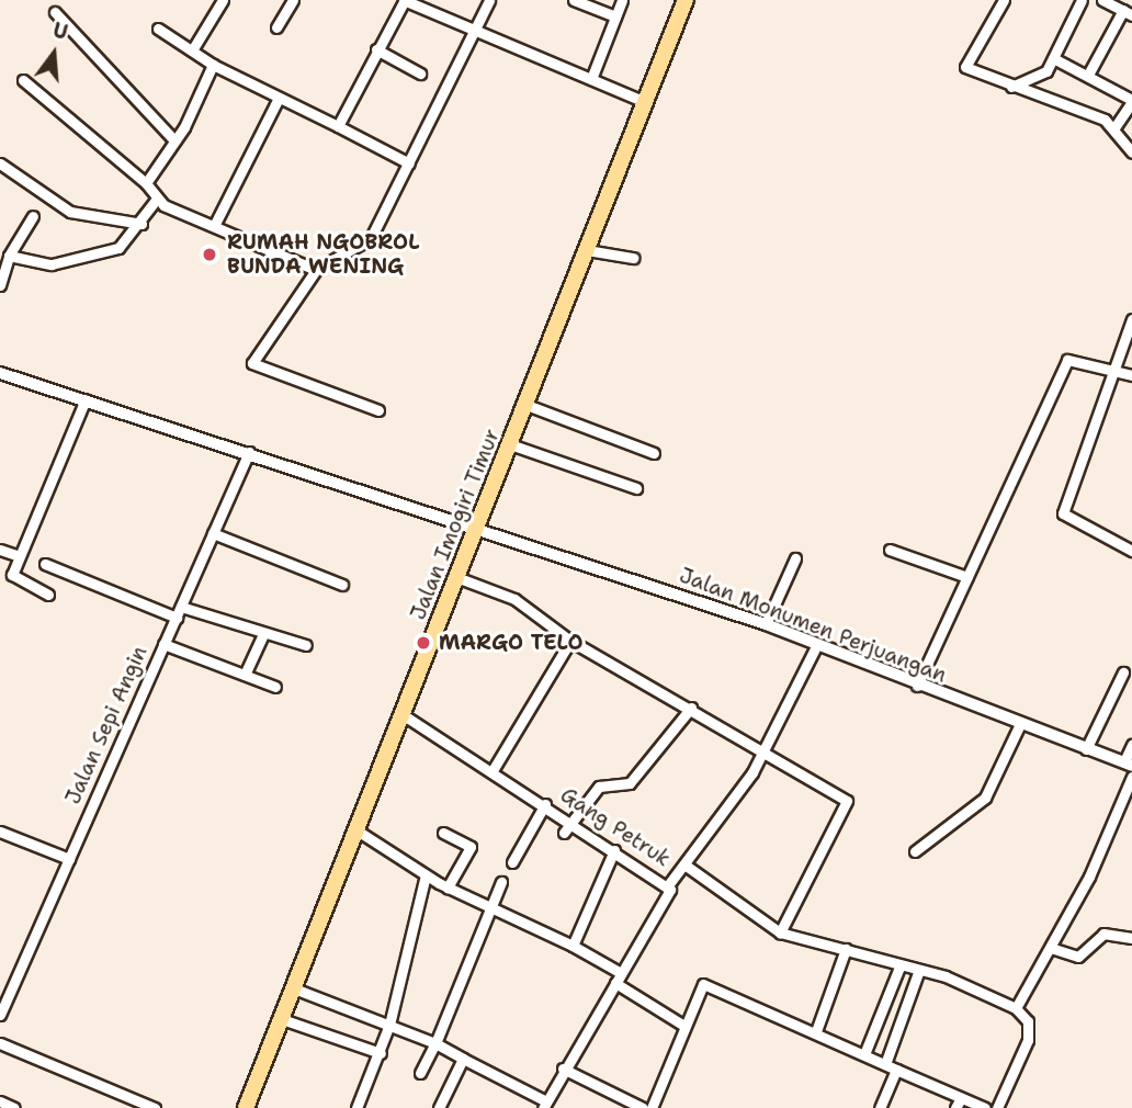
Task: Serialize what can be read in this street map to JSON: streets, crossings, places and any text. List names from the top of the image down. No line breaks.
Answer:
{"streets":{"main road":["Jalan Imogiri Timur"],"street":["Jalan Monumen Perjuangan","Jalan Sepi Angin","Gang Petruk"]},"crossings":[["Jalan Imogiri Timur","Jalan Monumen Perjuangan"],["Jalan Imogiri Timur","Gang Petruk"],["Jalan Monumen Perjuangan","Jalan Sepi Angin"]],"places":["RUMAH NGOBROL BUNDA WENING","MARGO TELO"],"north":"top"}
